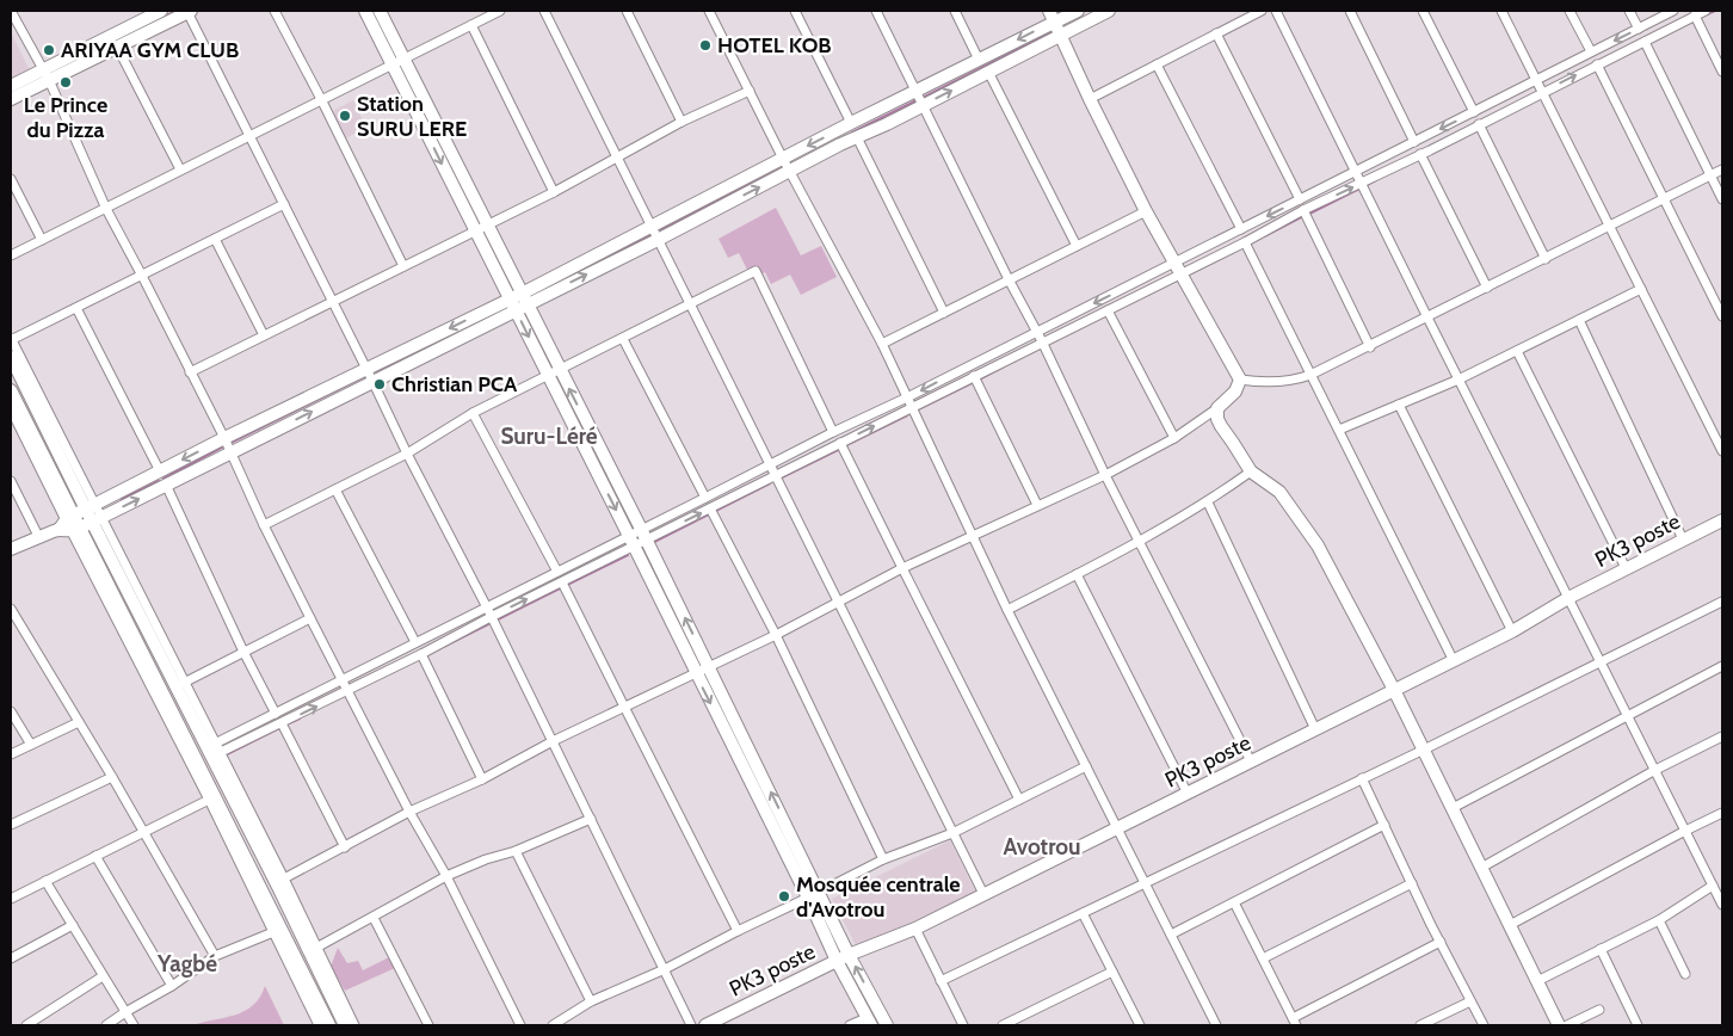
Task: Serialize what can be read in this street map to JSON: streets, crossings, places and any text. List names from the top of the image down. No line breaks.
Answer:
{"streets":{"street":["PK3 poste"]},"districts":["Suru-Léré","Avotrou","Yagbé"],"places":["HOTEL KOB","ARIYAA GYM CLUB","Le Prince du Pizza","Station SURU LERE","Christian PCA","Mosquée centrale d'Avotrou"]}
